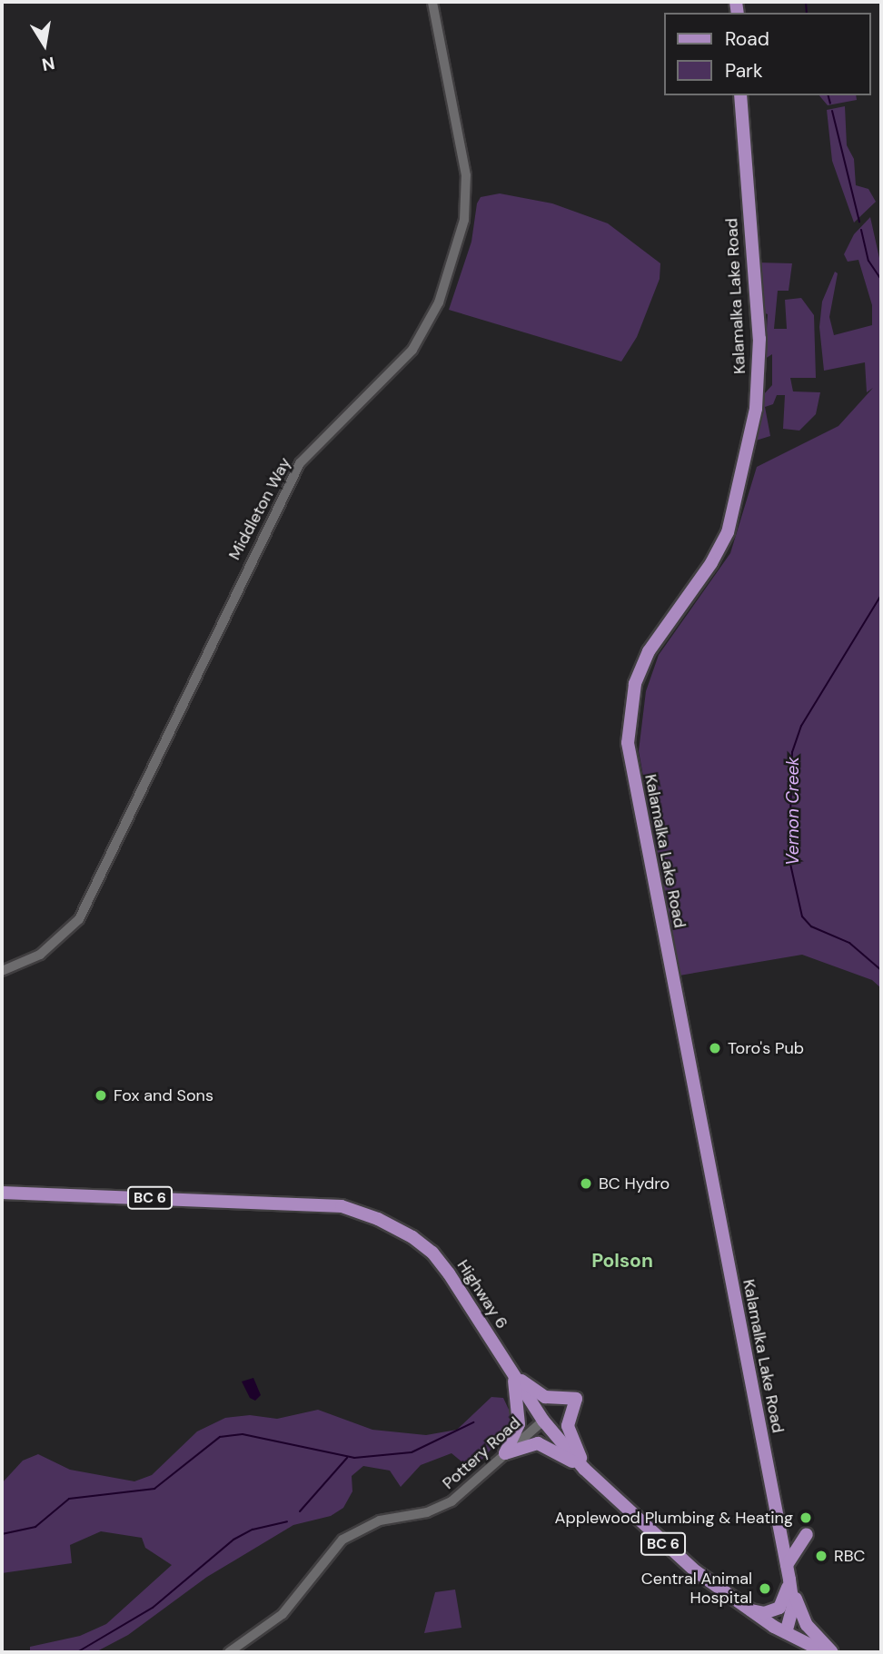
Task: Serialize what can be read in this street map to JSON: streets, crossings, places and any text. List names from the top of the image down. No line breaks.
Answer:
{"streets":{"main road":["Kalamalka Lake Road","BC 6","Highway 6"],"street":["Middleton Way","Pottery Road"]},"crossings":[["Kalamalka Lake Road","Highway 6"],["Highway 6","Pottery Road"]],"districts":["Polson"],"water":["Vernon Creek"],"places":["Toro's Pub","Fox and Sons","BC Hydro","Applewood Plumbing & Heating","RBC","Central Animal Hospital"],"legend":["Road","Park"],"north":"bottom"}
